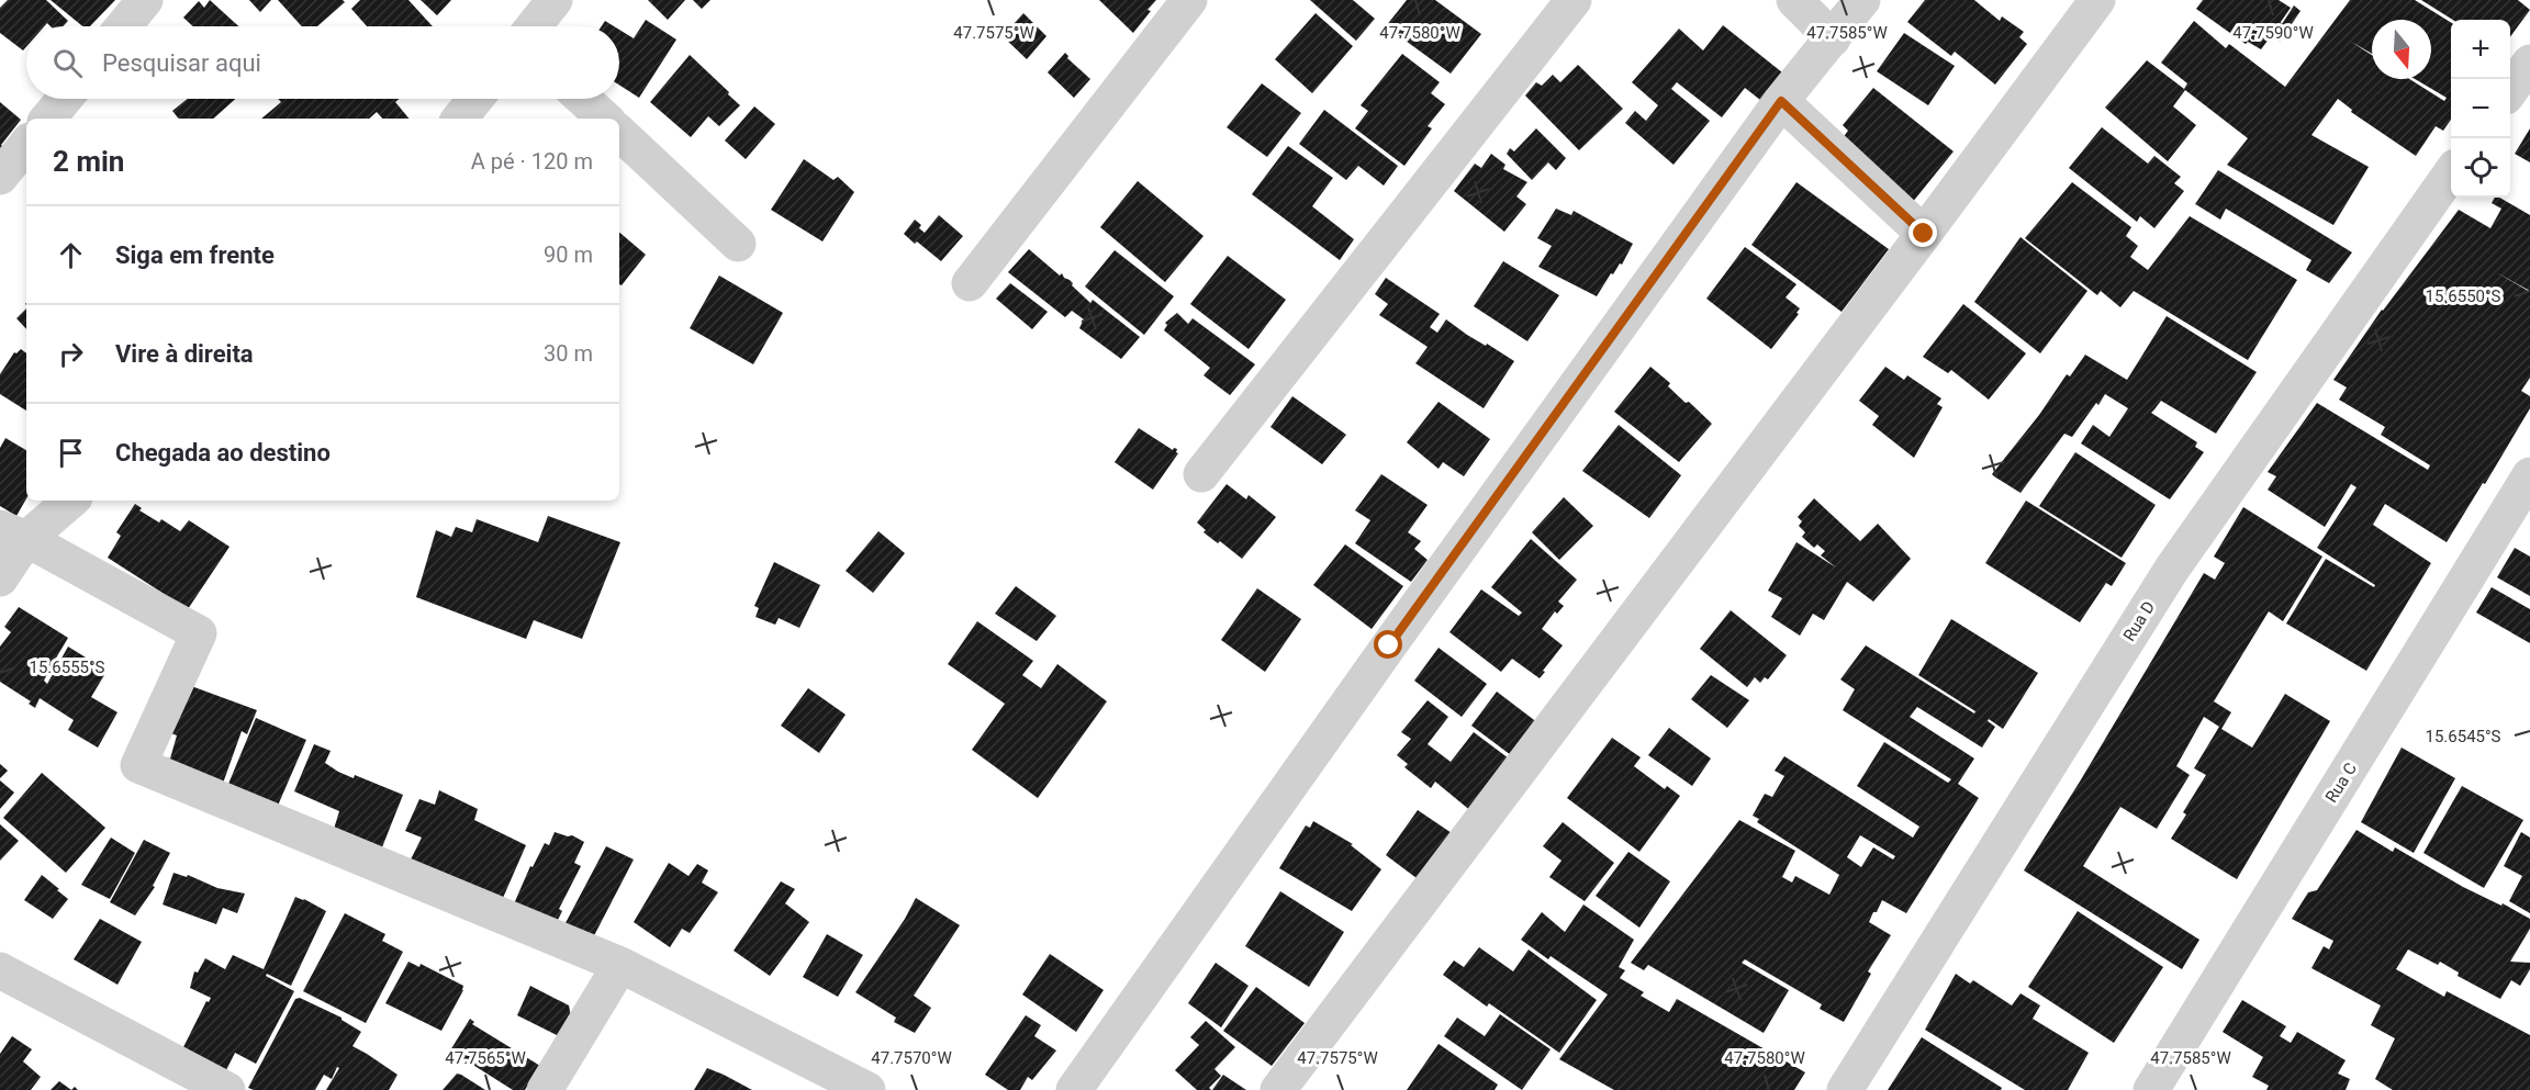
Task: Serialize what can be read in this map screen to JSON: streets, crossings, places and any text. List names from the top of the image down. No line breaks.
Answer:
{"streets":{"street":["Rua D","Rua C"]},"north":"bottom","page":{"map_buttons":["+","−"],"search":"Pesquisar aqui","heading":["2 min","A pé · 120 m"],"list":[["Siga em frente","90 m"],["Vire à direita","30 m"],"Chegada ao destino"]},"coordinates":["47.7575°W","47.7580°W","47.7585°W","47.7590°W","15.6550°S","15.6555°S","15.6545°S","47.7565°W","47.7570°W"]}
